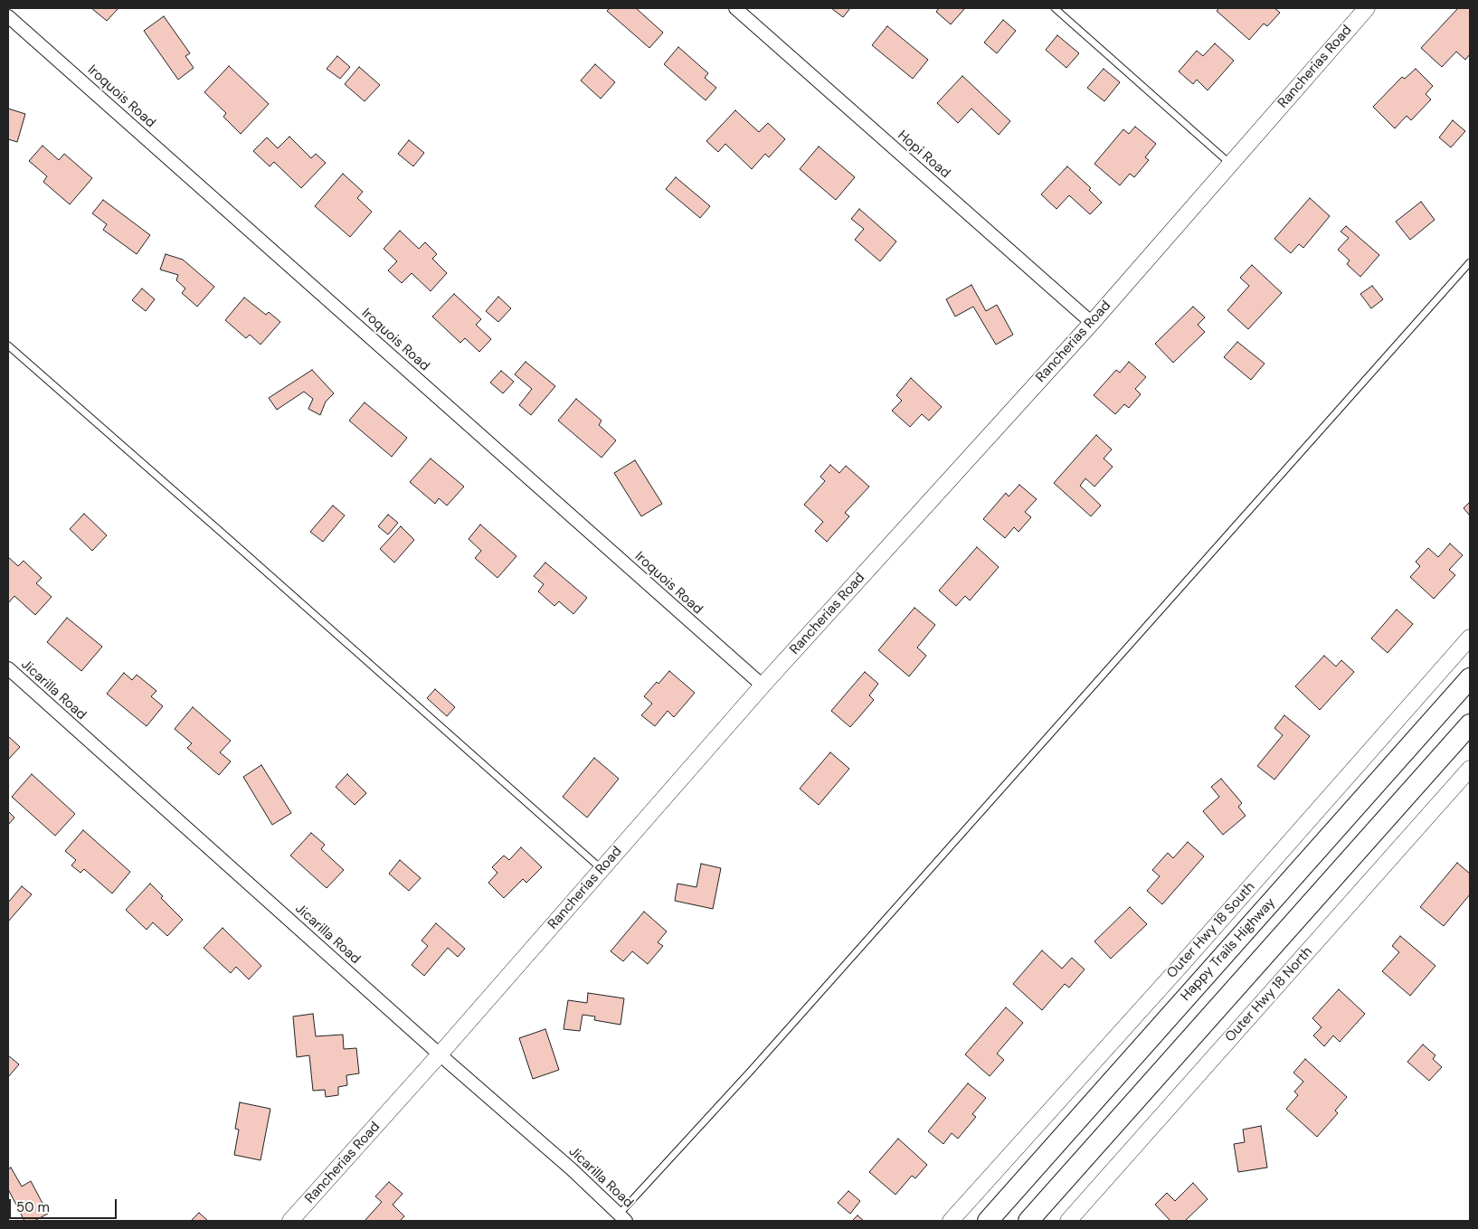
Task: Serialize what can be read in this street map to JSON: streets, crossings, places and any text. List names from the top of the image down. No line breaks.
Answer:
{"streets":{"main road":["Happy Trails Highway"],"street":["Rancherias Road","Iroquois Road","Hopi Road","Jicarilla Road","Outer Hwy 18 South","Outer Hwy 18 North"]},"crossings":[["Rancherias Road","Iroquois Road"],["Rancherias Road","Hopi Road"],["Rancherias Road","Jicarilla Road"]],"scale_bar":"50 m"}
